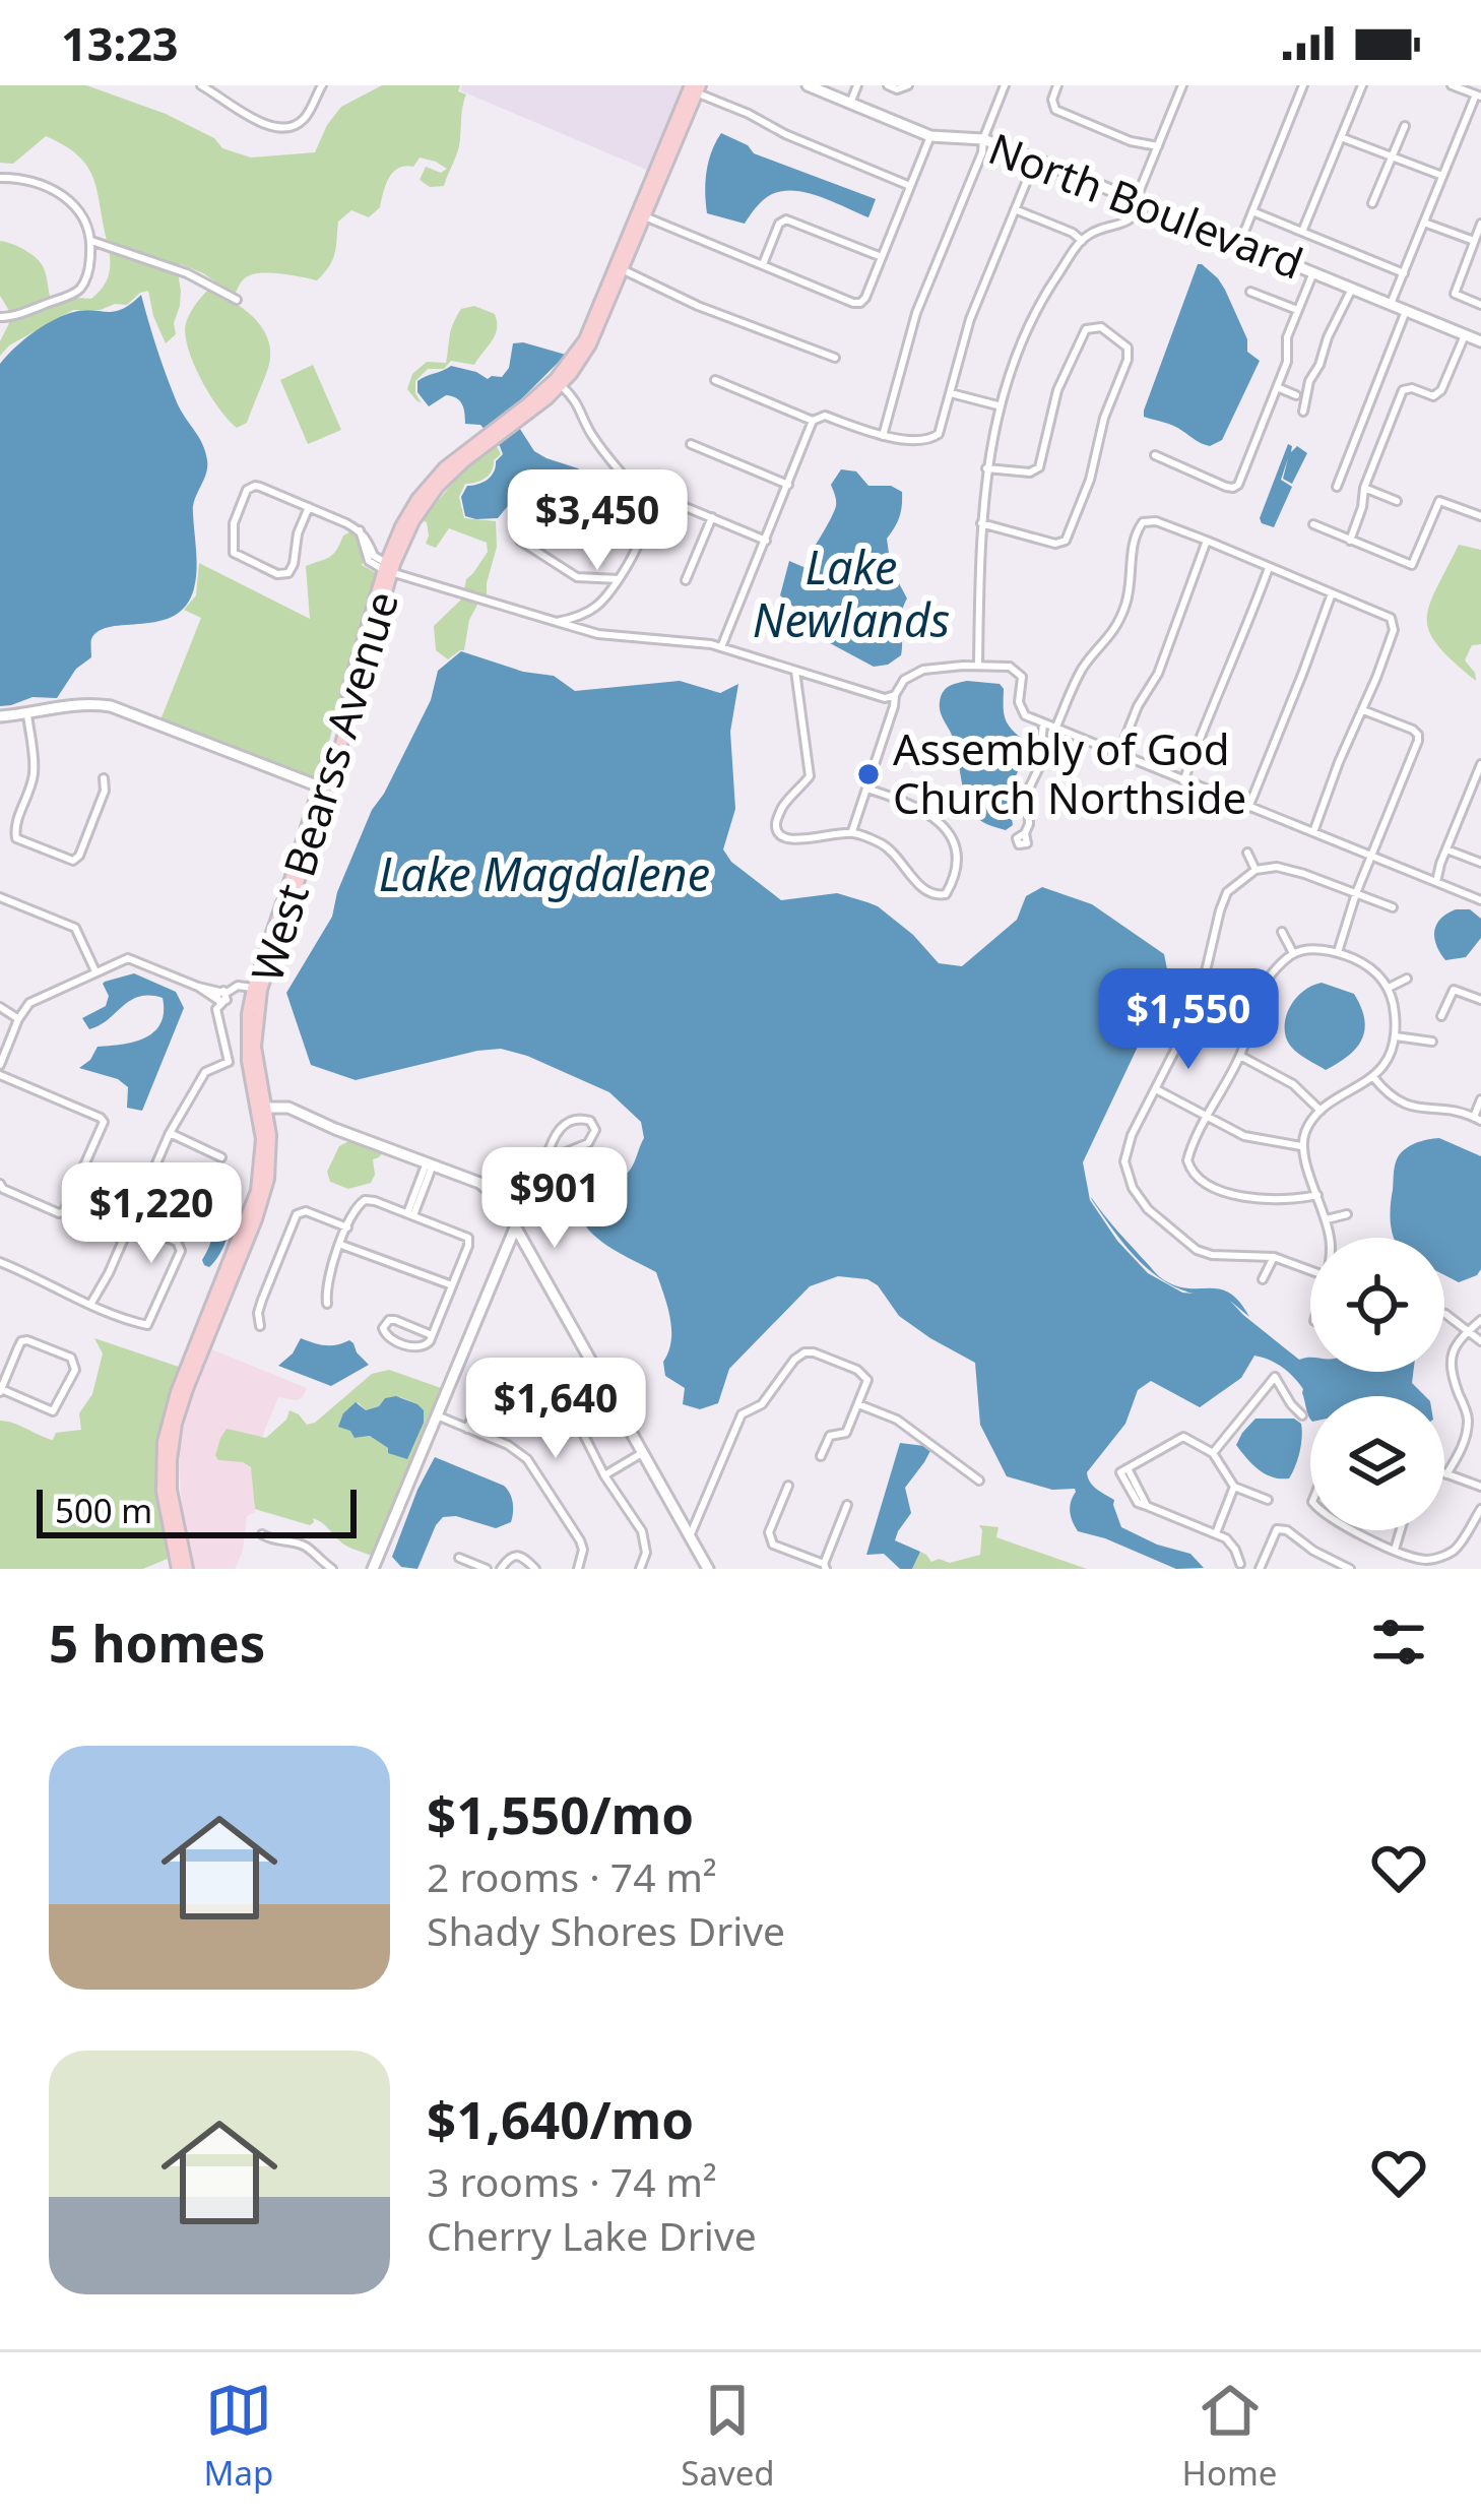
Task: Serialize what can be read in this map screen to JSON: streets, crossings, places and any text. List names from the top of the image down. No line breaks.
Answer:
{"streets":{"main road":["West Bearss Avenue"],"street":["North Boulevard"]},"water":["Lake Newlands","Lake Magdalene"],"places":["Assembly of God Church Northside"],"scale_bar":"500 m","page":{"status":"13:23","price":["$3,450","$1,550","$901","$1,220","$1,640"],"scale":"500 m","heading":"5 homes","list":[{"name":"$1,550/mo","note":"2 rooms · 74 m² · Shady Shores Drive"},{"name":"$1,640/mo","note":"3 rooms · 74 m² · Cherry Lake Drive"}],"tabs":["Map","Saved","Home"]}}
